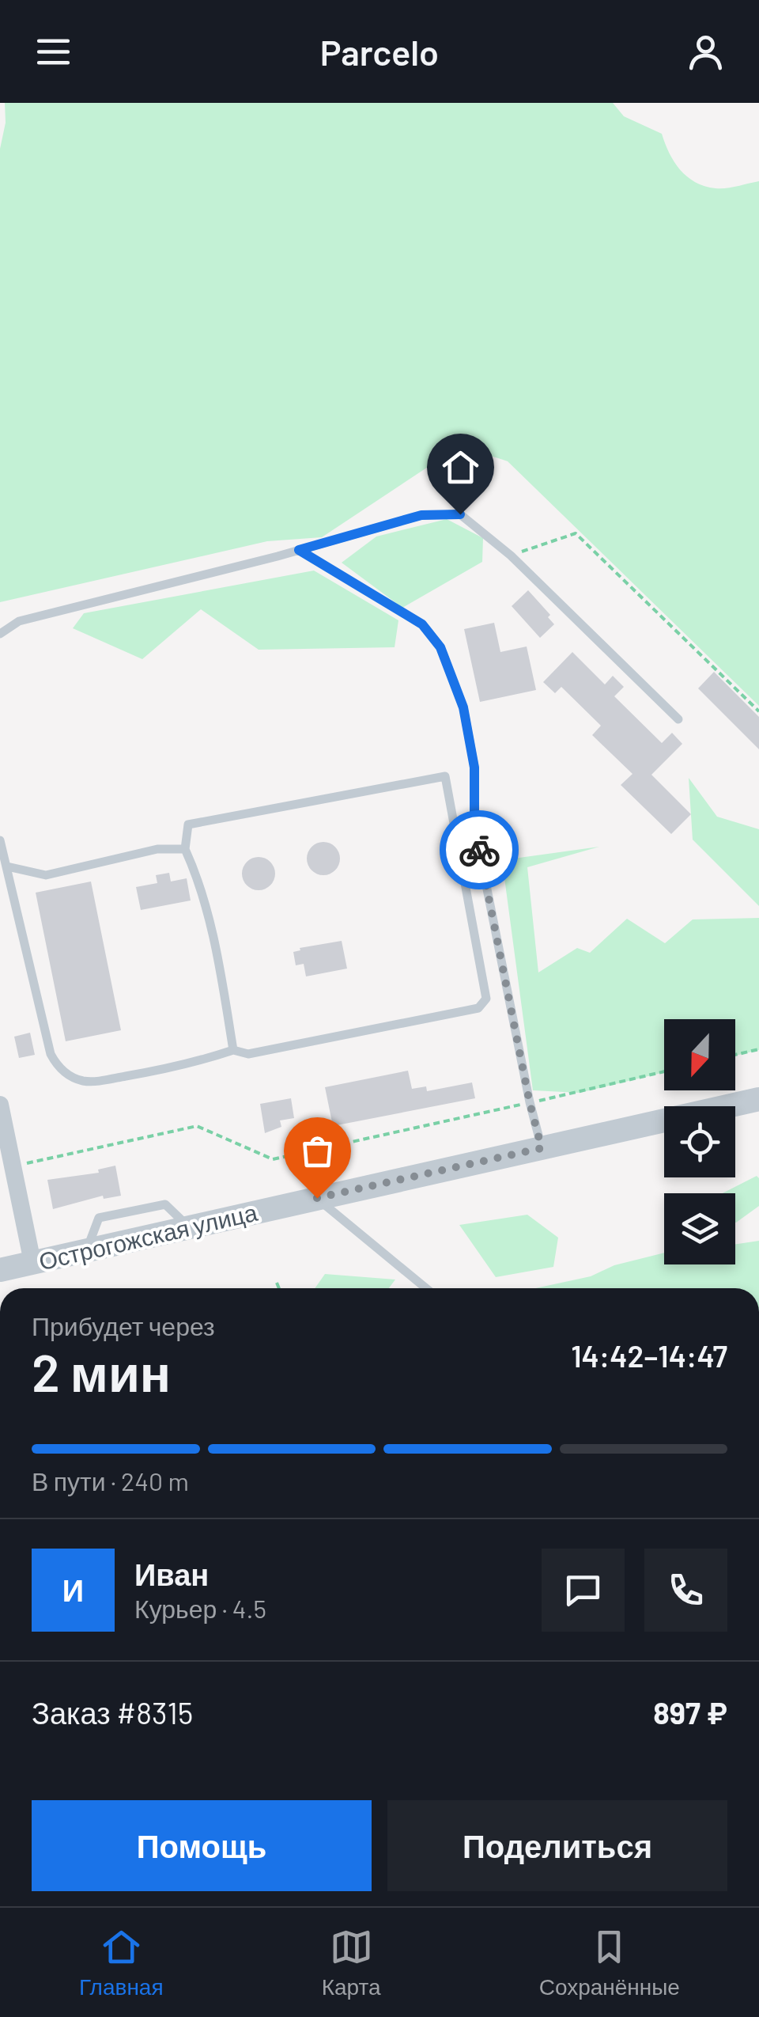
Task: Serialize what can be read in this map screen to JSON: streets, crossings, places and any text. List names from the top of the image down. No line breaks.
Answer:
{"streets":{"street":["Острогожская улица"]},"north":"bottom","page":{"header":"Parcelo","heading":["2 мин","Прибудет через","14:42–14:47"],"panel":["Иван","Курьер · 4.5","Заказ #8315","897 ₽"],"bar":"В пути · 240 m","round":"И","buttons":["Помощь","Поделиться"],"tabs":["Главная","Карта","Сохранённые"]}}
